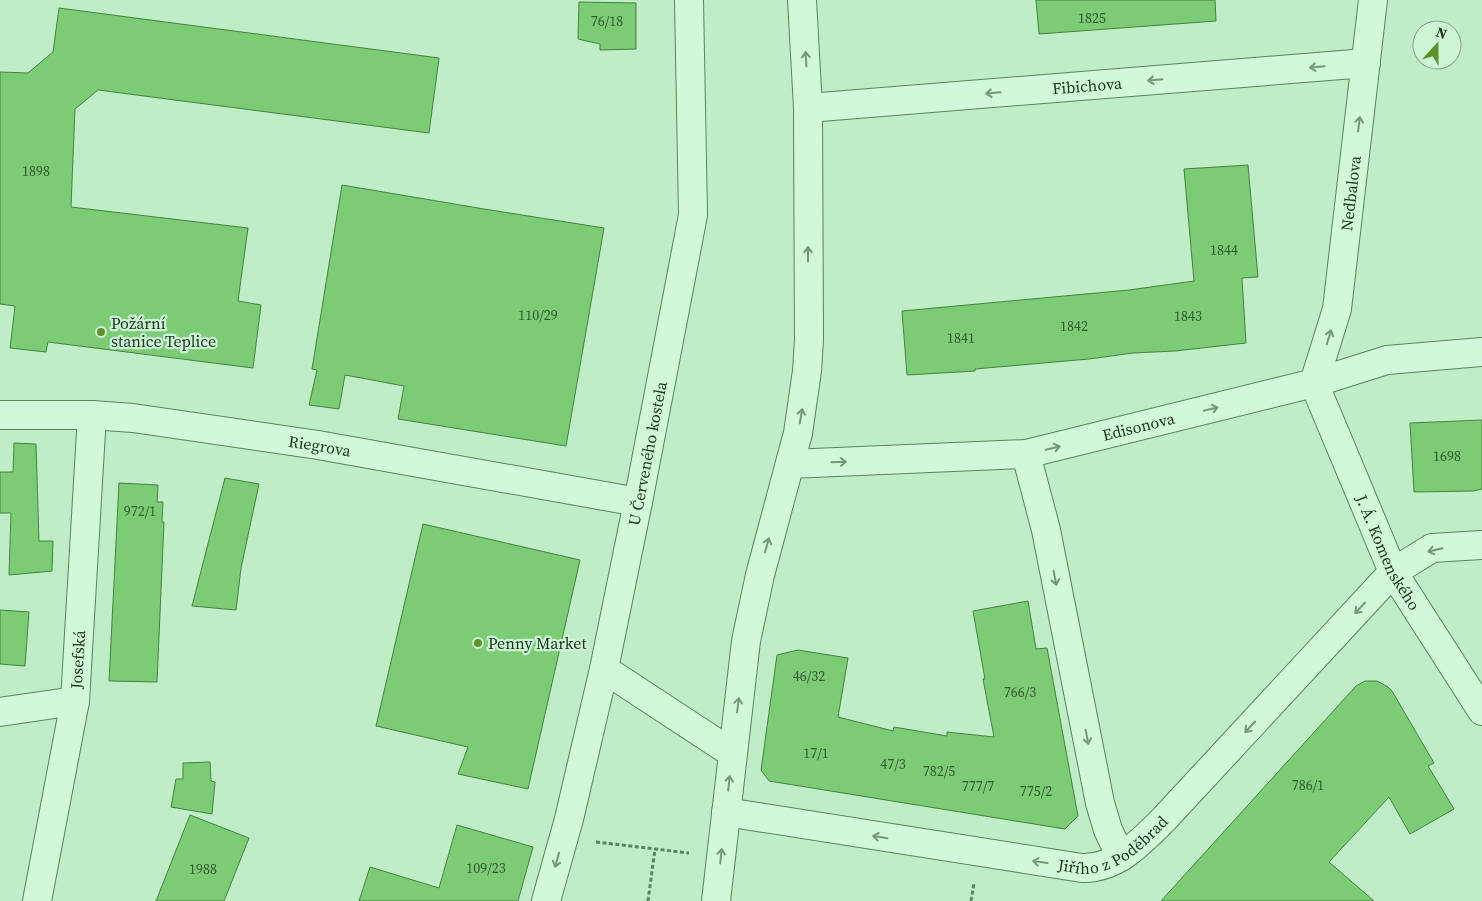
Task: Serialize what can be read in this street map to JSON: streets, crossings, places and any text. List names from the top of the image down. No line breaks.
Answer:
{"streets":{"street":["Fibichova","Nedbalova","Edisonova","Riegrova","U Červeného kostela","J. Á. Komenského","Josefská","Jiřího z Poděbrad"]},"crossings":[["Fibichova","Nedbalova"],["Nedbalova","Edisonova"],["Nedbalova","J. Á. Komenského"],["Edisonova","J. Á. Komenského"],["Riegrova","U Červeného kostela"],["Riegrova","Josefská"],["J. Á. Komenského","Jiřího z Poděbrad"]],"one_way":["Fibichova","Nedbalova","Edisonova","Jiřího z Poděbrad"],"places":["Požární stanice Teplice","Penny Market"],"house_numbers":["1825","76/18","1898","1844","110/29","1843","1842","1841","1698","972/1","46/32","766/3","17/1","47/3","782/5","786/1","777/7","775/2","109/23","1988"],"north":"top"}
